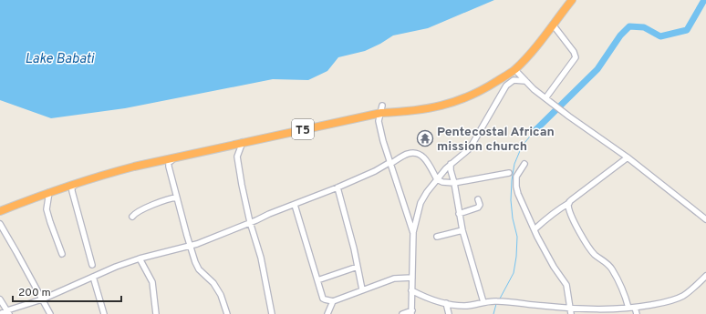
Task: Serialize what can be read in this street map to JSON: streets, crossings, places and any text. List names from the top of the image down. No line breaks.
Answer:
{"streets":{"highway":["T5"]},"water":["Lake Babati"],"places":{"temple":["Pentecostal African mission church"]},"scale_bar":"200 m"}
